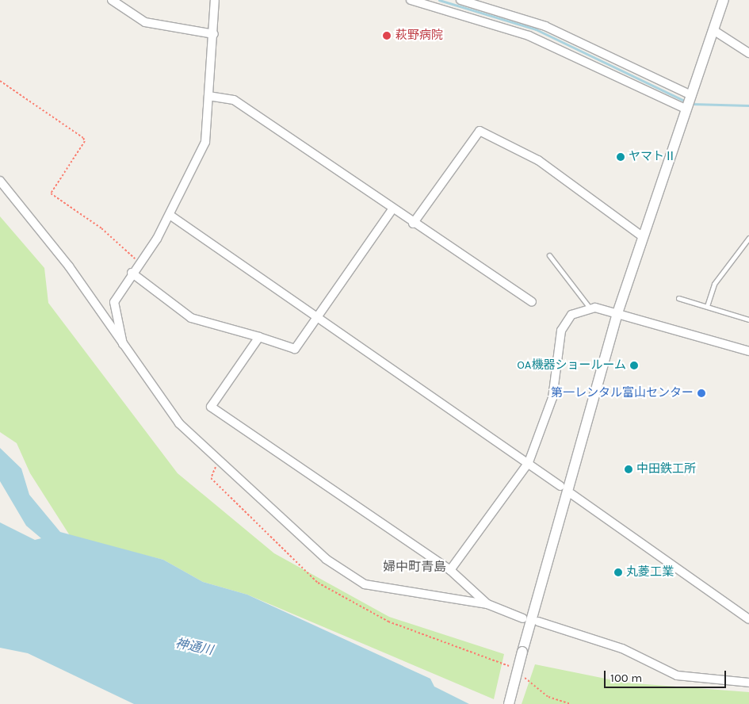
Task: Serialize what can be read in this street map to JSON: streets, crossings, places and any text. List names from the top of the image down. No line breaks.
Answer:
{"districts":["婦中町青島"],"water":["神通川"],"places":["萩野病院","ヤマトⅡ","OA機器ショールーム","第一レンタル富山センター","中田鉄工所","丸菱工業"],"scale_bar":"100 m"}
